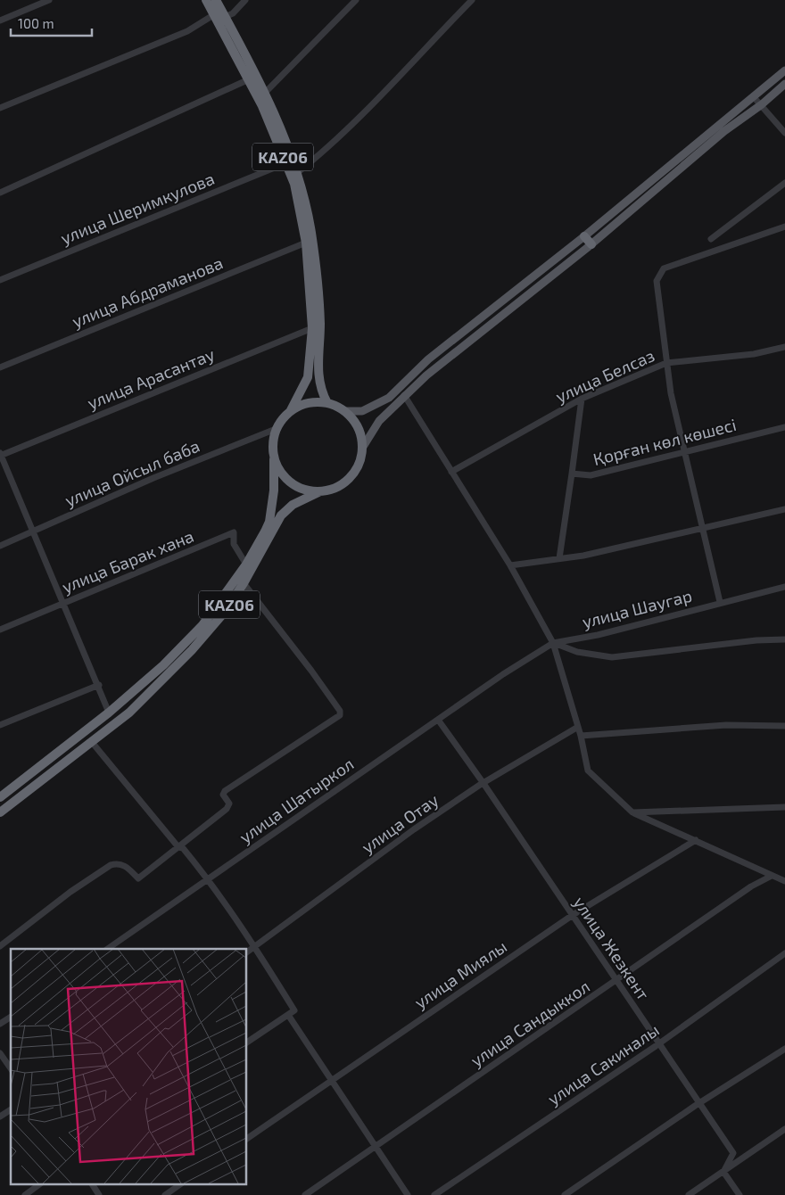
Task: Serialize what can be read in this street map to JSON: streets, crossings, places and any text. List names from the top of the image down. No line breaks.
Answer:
{"streets":{"highway":["KАZ06"],"street":["улица Шеримкулова","улица Абдраманова","улица Белсаз","улица Арасантау","Қорған көл көшесі","улица Ойсыл баба","улица Барак хана","улица Шаугар","улица Шатыркол","улица Отау","улица Жезкент","улица Миялы","улица Сандыккол","улица Сакиналы"]},"crossings":[["KАZ06","улица Шеримкулова"],["KАZ06","улица Абдраманова"],["KАZ06","улица Арасантау"],["KАZ06","улица Ойсыл баба"],["KАZ06","улица Барак хана"],["улица Белсаз","Қорған көл көшесі"],["улица Шаугар","улица Шатыркол"],["улица Шатыркол","улица Жезкент"],["улица Отау","улица Жезкент"],["улица Жезкент","улица Миялы"],["улица Жезкент","улица Сандыккол"],["улица Жезкент","улица Сакиналы"]],"scale_bar":"100 m"}
